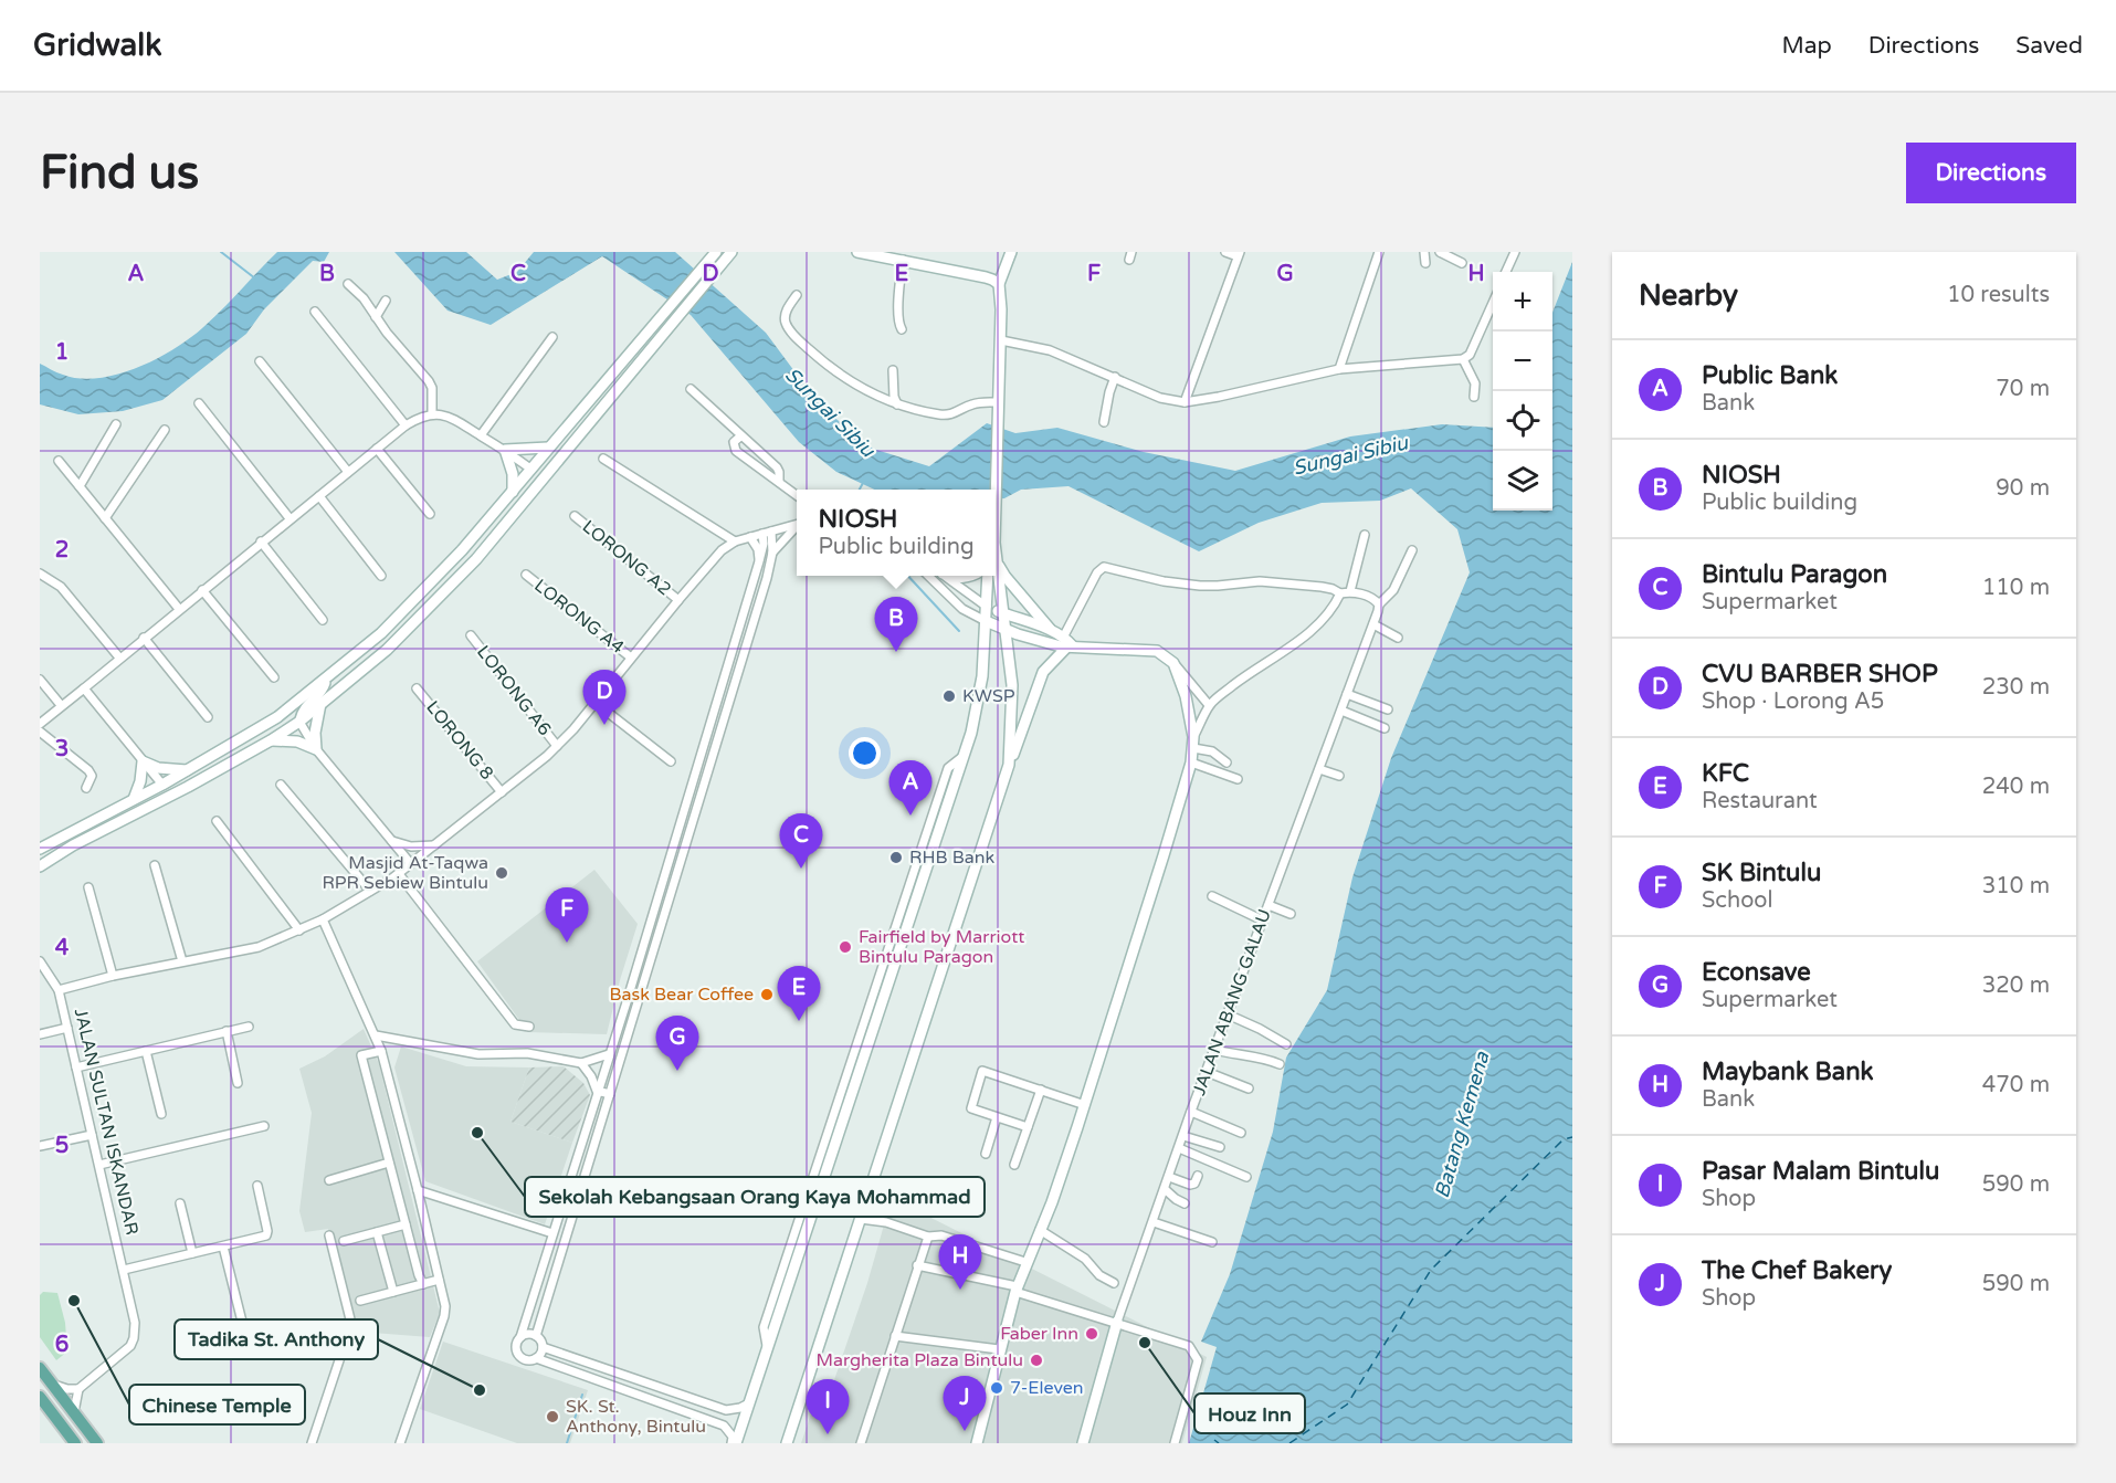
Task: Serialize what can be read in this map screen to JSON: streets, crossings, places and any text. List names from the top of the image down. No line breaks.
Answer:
{"streets":{"street":["LORONG A2","LORONG A4","LORONG A6","LORONG 8","JALAN ABANG GALAU","JALAN SULTAN ISKANDAR"]},"crossings":[["LORONG A2","JALAN SULTAN ISKANDAR"],["LORONG A4","JALAN SULTAN ISKANDAR"],["LORONG A6","JALAN SULTAN ISKANDAR"],["LORONG 8","JALAN SULTAN ISKANDAR"]],"water":["Sungai Sibiu","Batang Kemena"],"places":["KWSP","RHB Bank","Masjid At-Taqwa RPR Sebiew Bintulu","Fairfield by Marriott Bintulu Paragon","Bask Bear Coffee","Sekolah Kebangsaan Orang Kaya Mohammad","Chinese Temple","Faber Inn","Houz Inn","Margherita Plaza Bintulu","7-Eleven","Tadika St. Anthony","SK. St. Anthony, Bintulu"],"page":{"header":"Gridwalk","nav":["Map","Directions","Saved"],"buttons":"Directions","title":"Find us","heading":["Nearby","10 results"],"map_buttons":["+","−"],"list":[{"mark":"A","name":"Public Bank","note":"Bank","value":"70 m"},{"mark":"B","name":"NIOSH","note":"Public building","value":"90 m"},{"mark":"C","name":"Bintulu Paragon","note":"Supermarket","value":"110 m"},{"mark":"D","name":"CVU BARBER SHOP","note":"Shop · Lorong A5","value":"230 m"},{"mark":"E","name":"KFC","note":"Restaurant","value":"240 m"},{"mark":"F","name":"SK Bintulu","note":"School","value":"310 m"},{"mark":"G","name":"Econsave","note":"Supermarket","value":"320 m"},{"mark":"H","name":"Maybank Bank","note":"Bank","value":"470 m"},{"mark":"I","name":"Pasar Malam Bintulu","note":"Shop","value":"590 m"},{"mark":"J","name":"The Chef Bakery","note":"Shop","value":"590 m"}],"popup":["NIOSH","Public building"],"pins":["B","D","A","C","F","E","G","H","J","I"]},"grid":{"columns":["A","B","C","D","E","F","G","H"],"rows":["1","2","3","4","5","6"]}}
